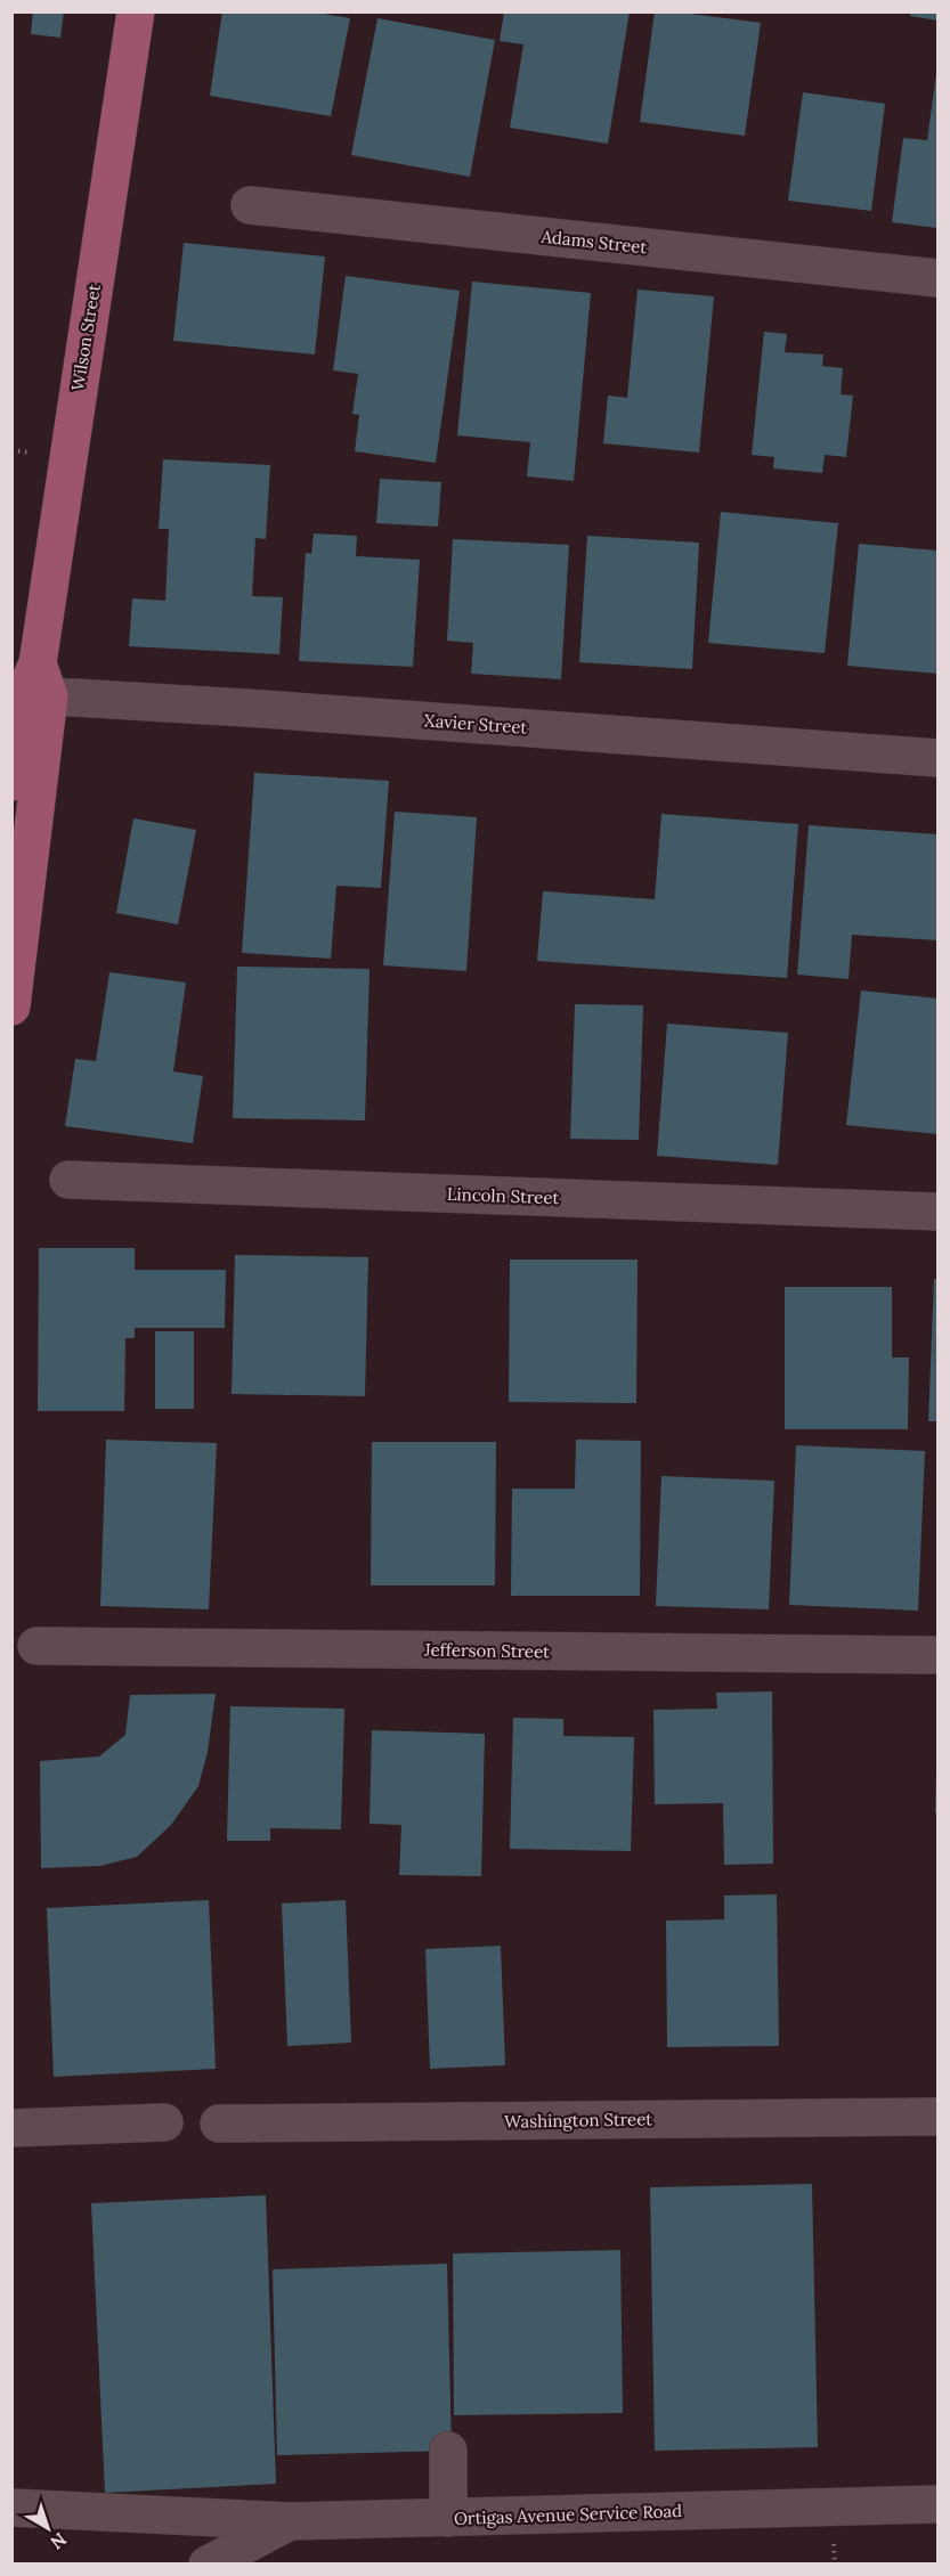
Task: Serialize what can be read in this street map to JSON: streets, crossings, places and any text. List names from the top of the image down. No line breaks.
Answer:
{"streets":{"main road":["Wilson Street"],"street":["Adams Street","Xavier Street","Lincoln Street","Jefferson Street","Washington Street","Ortigas Avenue Service Road"]},"crossings":[["Wilson Street","Xavier Street"]],"north":"bottom right"}
